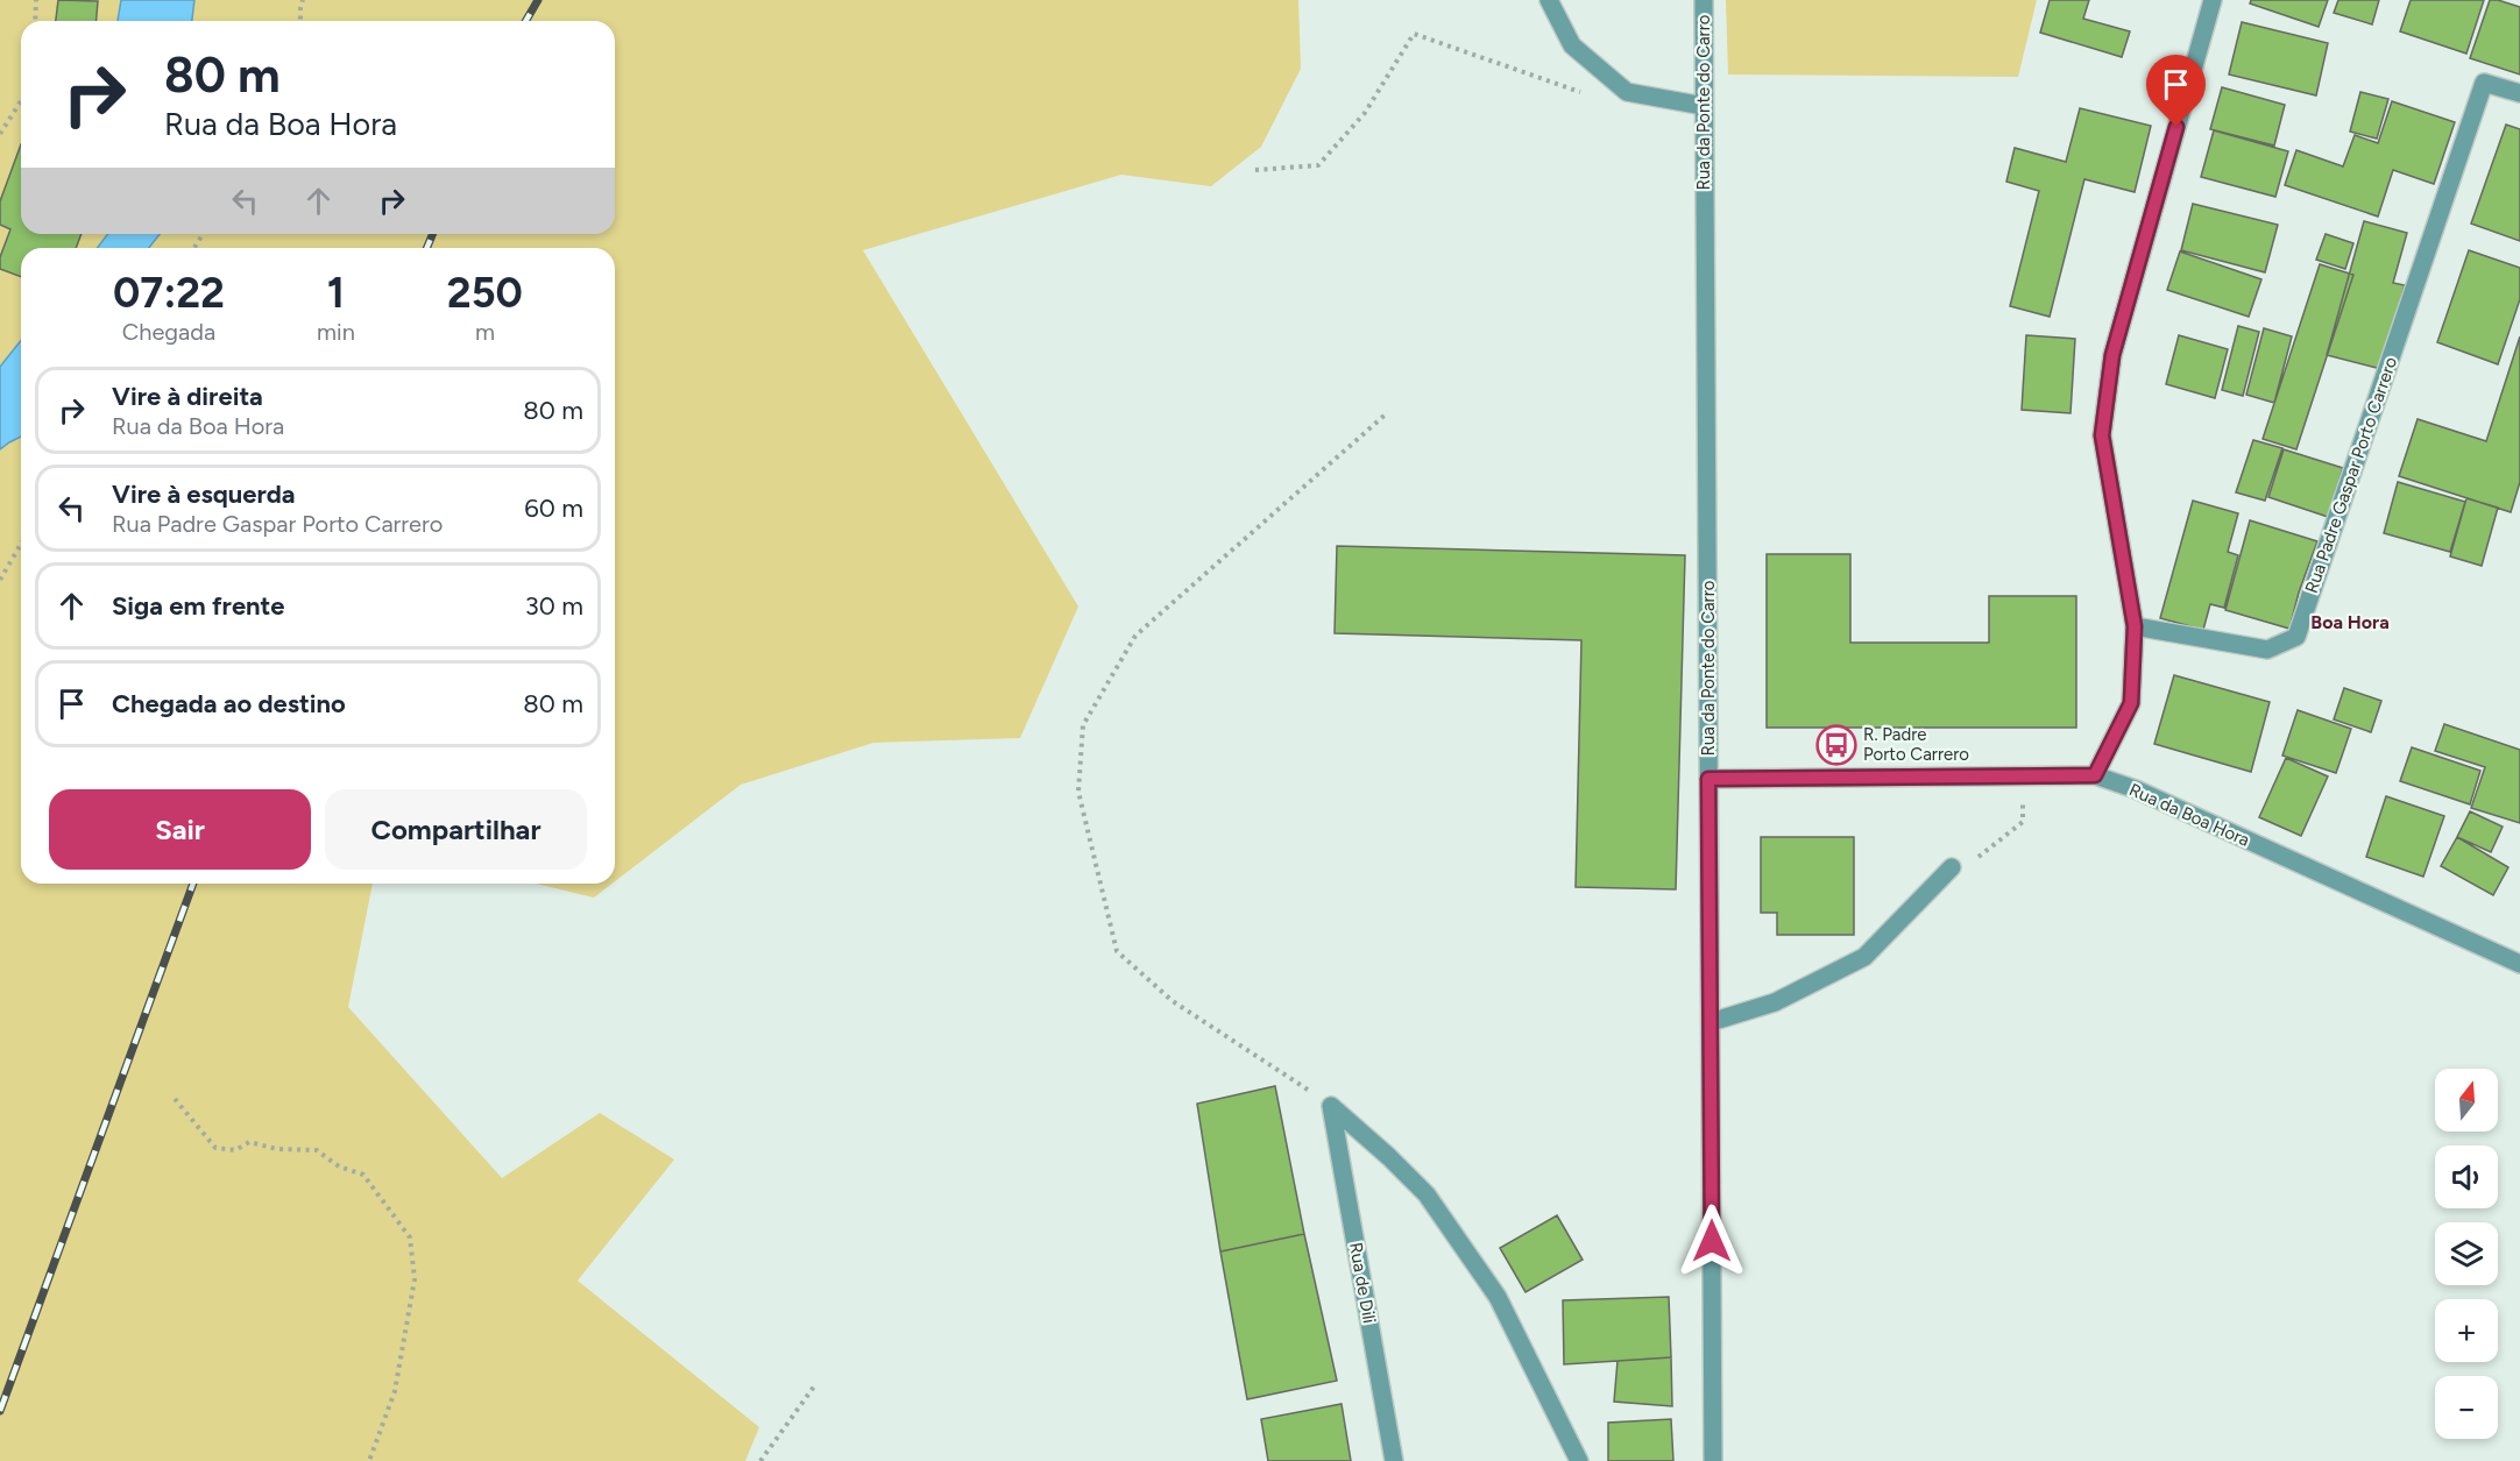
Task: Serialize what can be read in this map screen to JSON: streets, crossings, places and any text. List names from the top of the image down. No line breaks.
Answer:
{"streets":{"street":["Rua da Ponte do Carro","Rua Padre Gaspar Porto Carrero","Rua da Boa Hora","Rua de Dili"]},"crossings":[["Rua da Ponte do Carro","Rua da Boa Hora"]],"districts":["Boa Hora"],"places":{"bus stop":["R. Padre Porto Carrero"]},"north":"top","page":{"turn":["80 m","Rua da Boa Hora"],"eta":["07:22","Chegada","1","min","250","m"],"list":[{"name":"Vire à direita","note":"Rua da Boa Hora","value":"80 m"},{"name":"Vire à esquerda","note":"Rua Padre Gaspar Porto Carrero","value":"60 m"},{"name":"Siga em frente","value":"30 m"},{"name":"Chegada ao destino","value":"80 m"}],"buttons":["Sair","Compartilhar"],"map_buttons":["+","−"]}}
